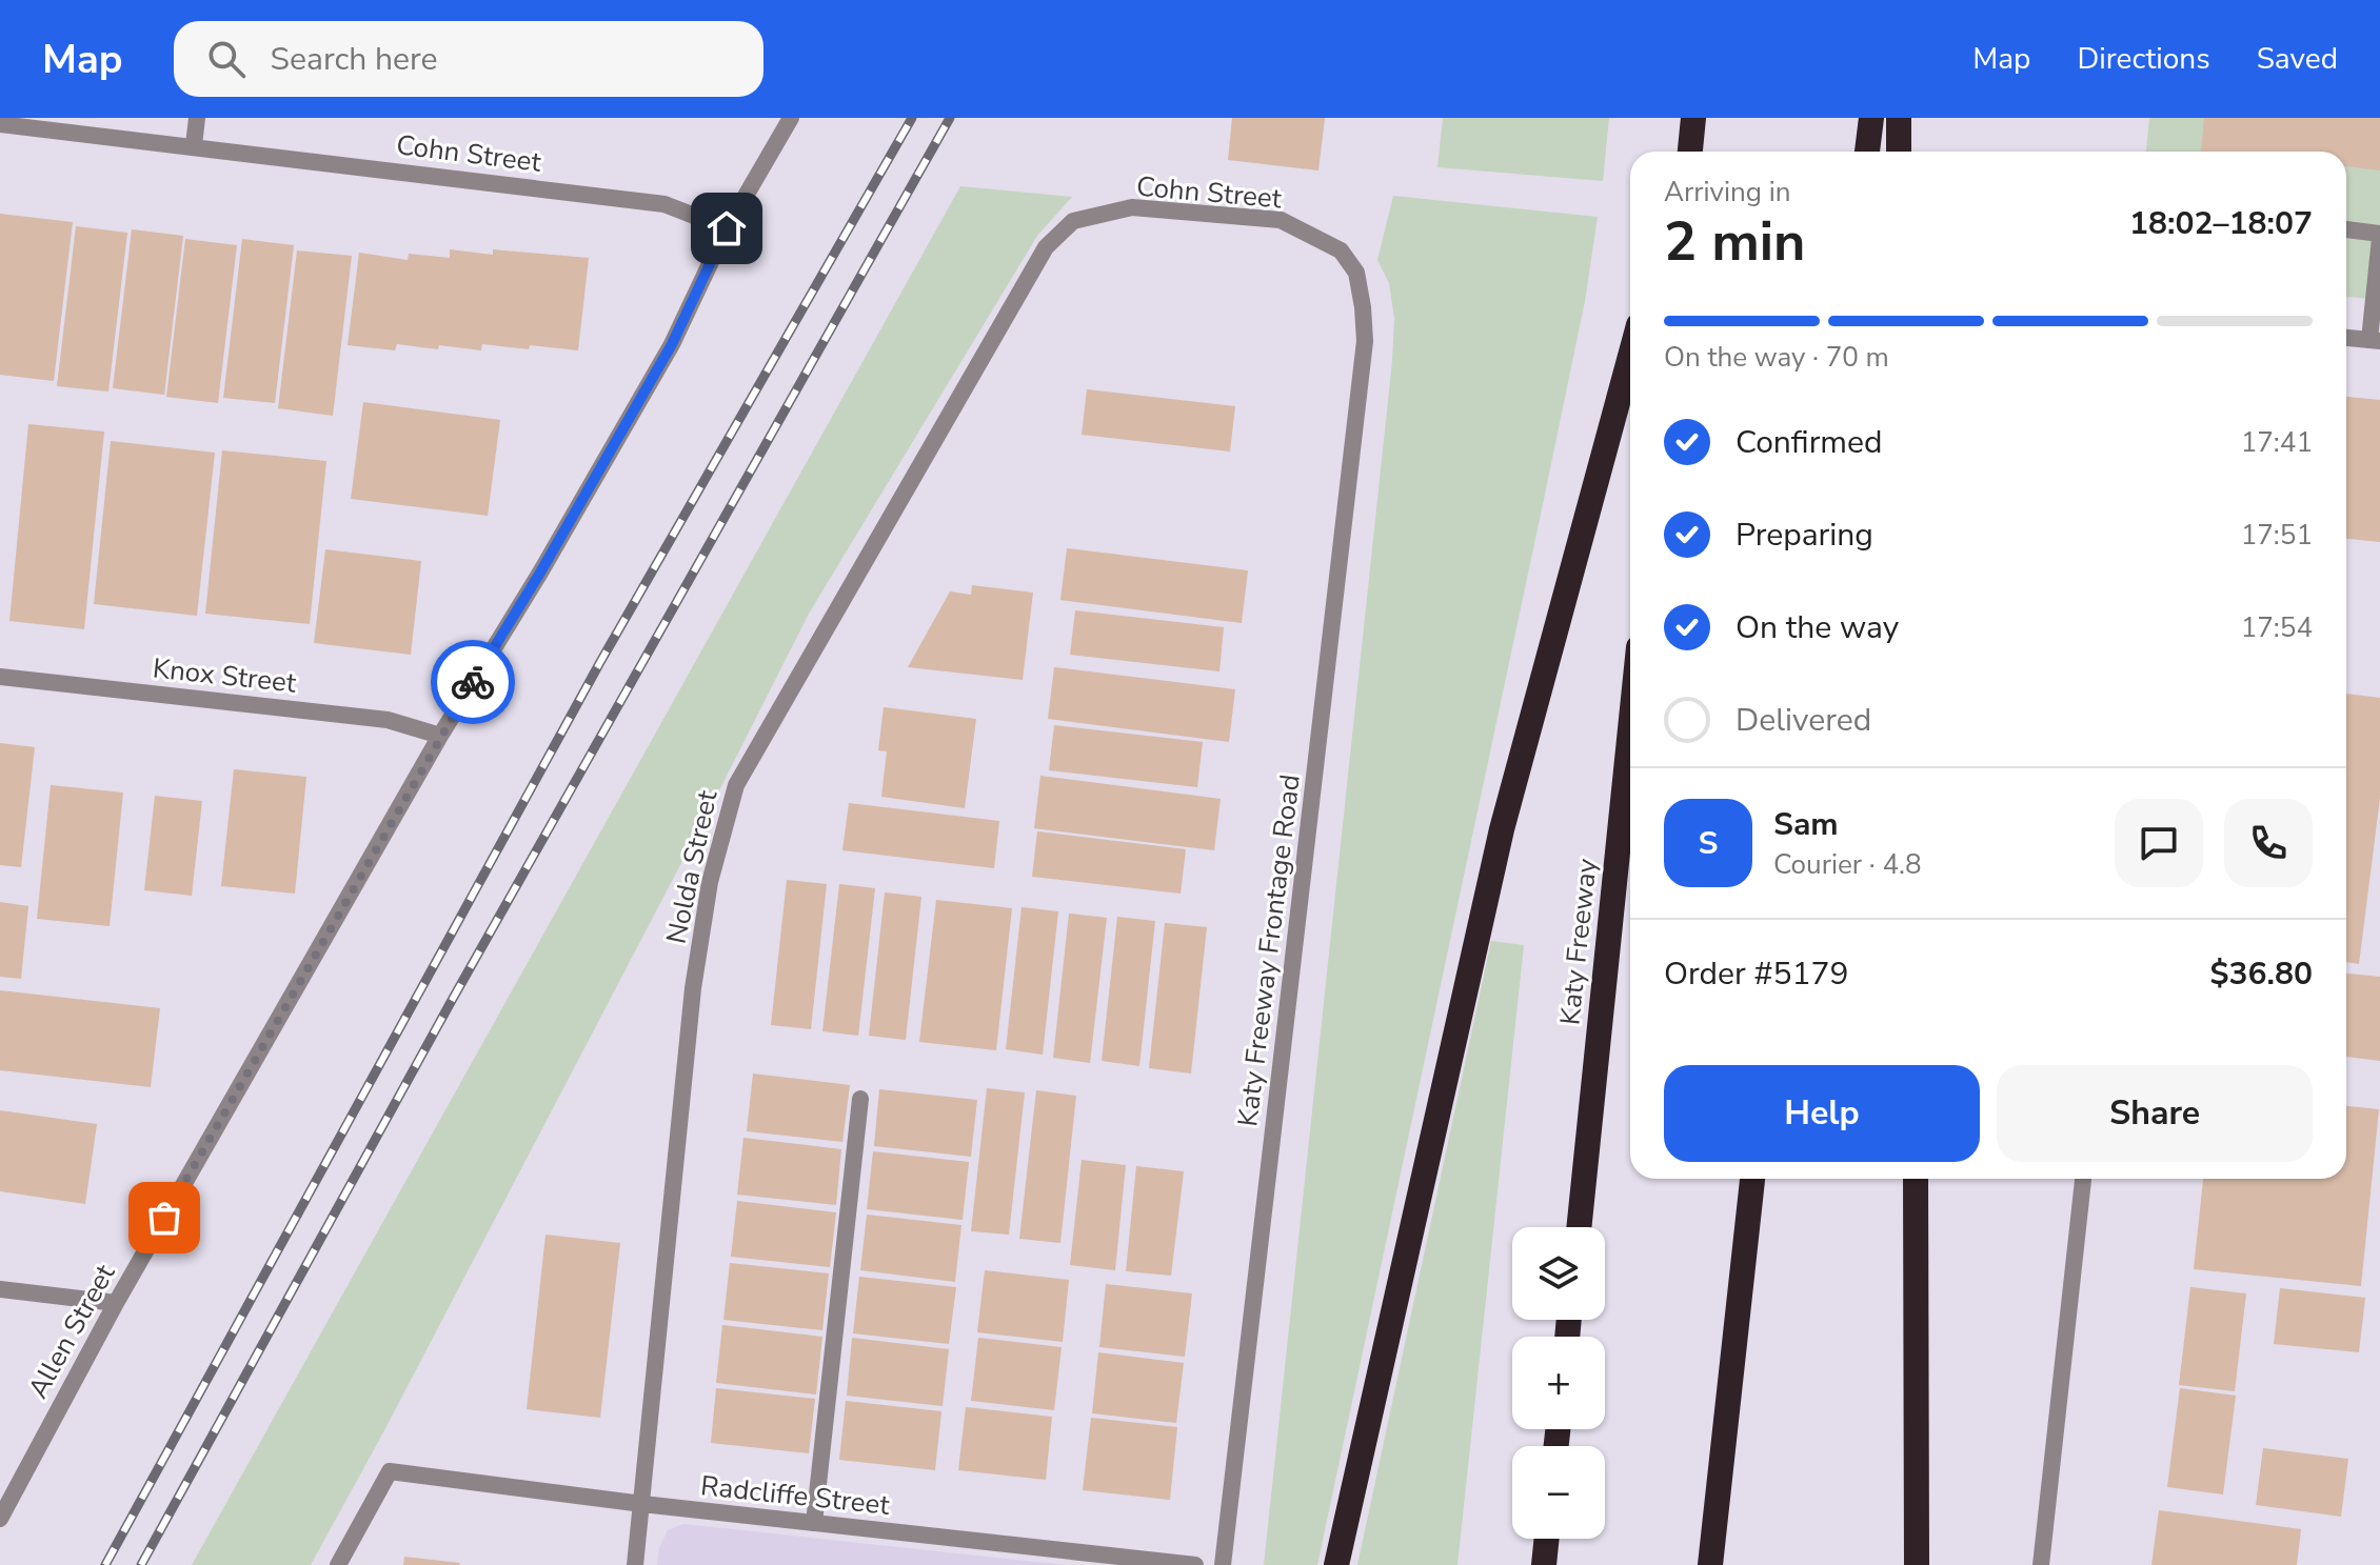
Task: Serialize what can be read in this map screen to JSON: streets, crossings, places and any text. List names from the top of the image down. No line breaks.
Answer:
{"streets":{"highway":["Katy Freeway"],"street":["Cohn Street","Knox Street","Nolda Street","Katy Freeway Frontage Road","Allen Street","Radcliffe Street"]},"crossings":[["Cohn Street","Nolda Street"],["Cohn Street","Katy Freeway Frontage Road"],["Cohn Street","Allen Street"],["Knox Street","Allen Street"],["Nolda Street","Radcliffe Street"]],"page":{"header":"Map","search":"Search here","nav":["Map","Directions","Saved"],"heading":["2 min","Arriving in","18:02–18:07"],"panel":["Sam","Courier · 4.8","Order #5179","$36.80"],"bar":"On the way · 70 m","list":[["Confirmed","17:41"],["Preparing","17:51"],["On the way","17:54"],"Delivered"],"round":"S","buttons":["Help","Share"],"map_buttons":["+","−"]}}
